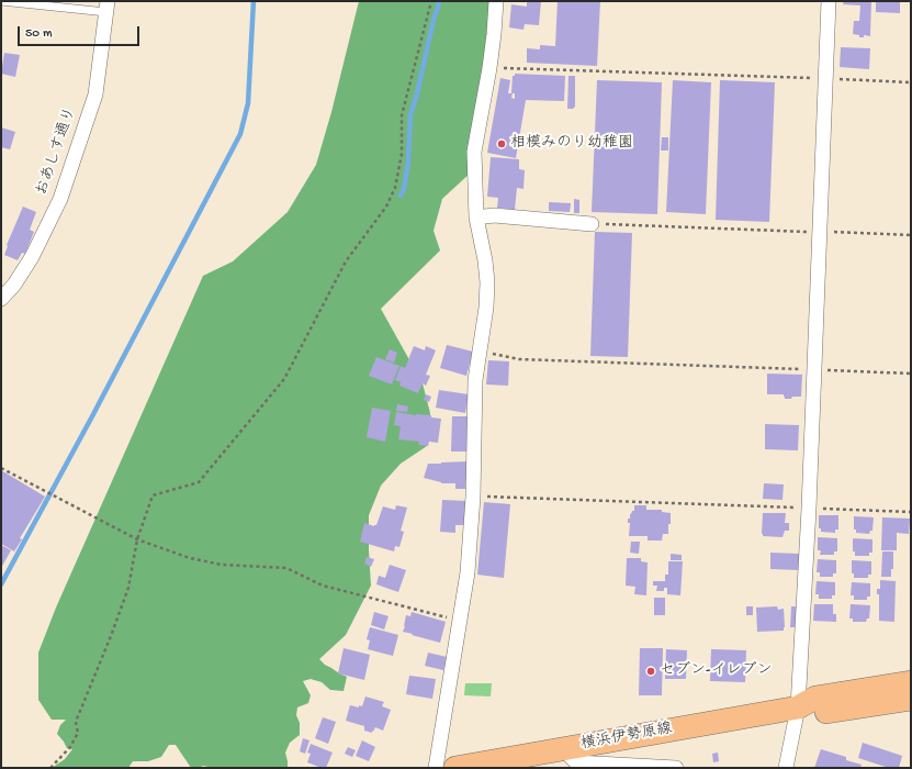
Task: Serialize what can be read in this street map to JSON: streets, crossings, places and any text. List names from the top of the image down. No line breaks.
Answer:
{"streets":{"main road":["横浜伊勢原線"],"street":["おあしす通り"]},"places":["相模みのり幼稚園","セブン-イレブン"],"scale_bar":"50 m"}
